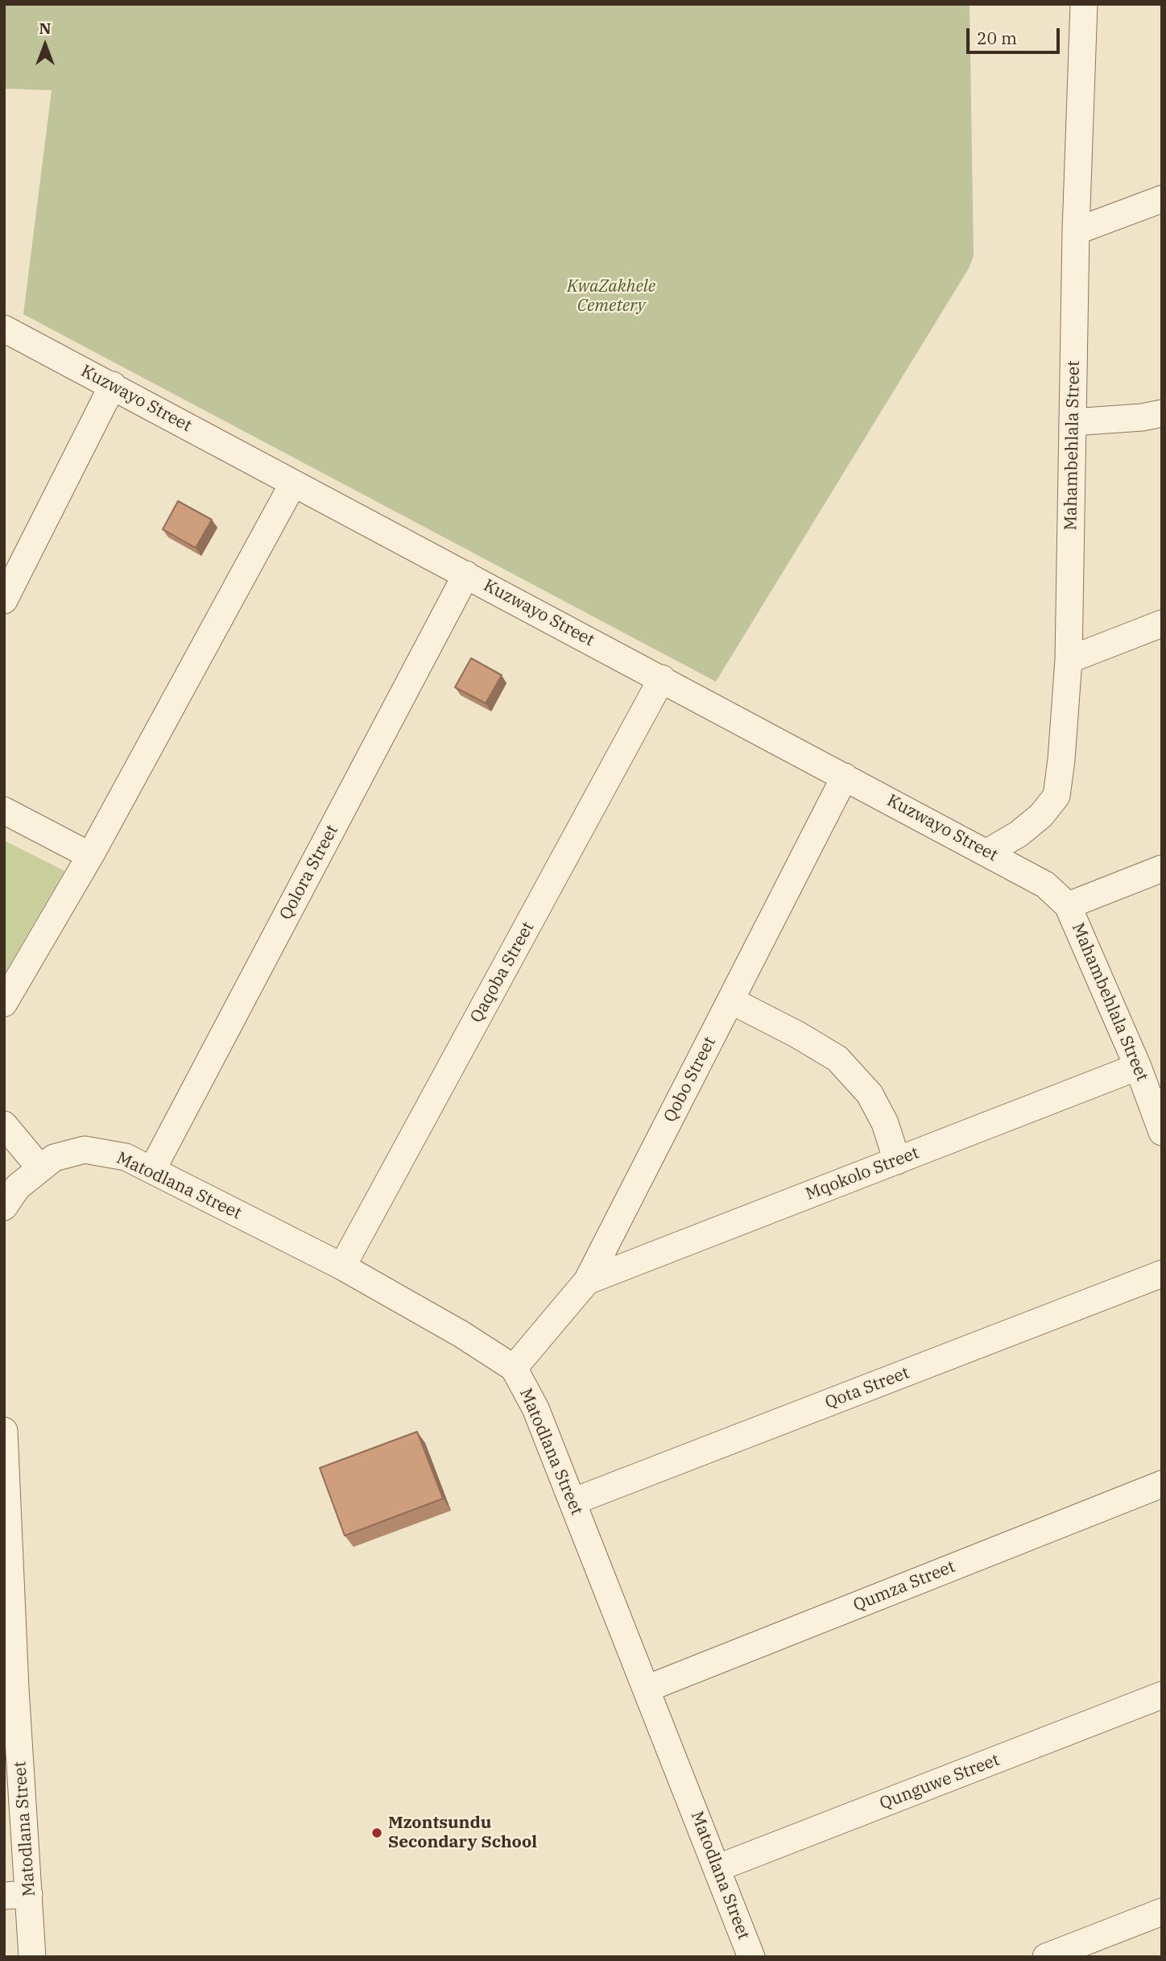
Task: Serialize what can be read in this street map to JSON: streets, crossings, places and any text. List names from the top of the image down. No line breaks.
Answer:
{"streets":{"street":["Kuzwayo Street","Mahambehlala Street","Qolora Street","Qaqoba Street","Qobo Street","Mqokolo Street","Matodlana Street","Qota Street","Qumza Street","Qunguwe Street"]},"crossings":[["Kuzwayo Street","Mahambehlala Street"],["Kuzwayo Street","Qolora Street"],["Kuzwayo Street","Qaqoba Street"],["Kuzwayo Street","Qobo Street"],["Mahambehlala Street","Mqokolo Street"],["Qolora Street","Matodlana Street"],["Qaqoba Street","Matodlana Street"],["Qobo Street","Mqokolo Street"],["Qobo Street","Matodlana Street"],["Matodlana Street","Qota Street"],["Matodlana Street","Qumza Street"],["Matodlana Street","Qunguwe Street"]],"parks":["KwaZakhele Cemetery"],"places":["Mzontsundu Secondary School"],"scale_bar":"20 m","north":"top"}
